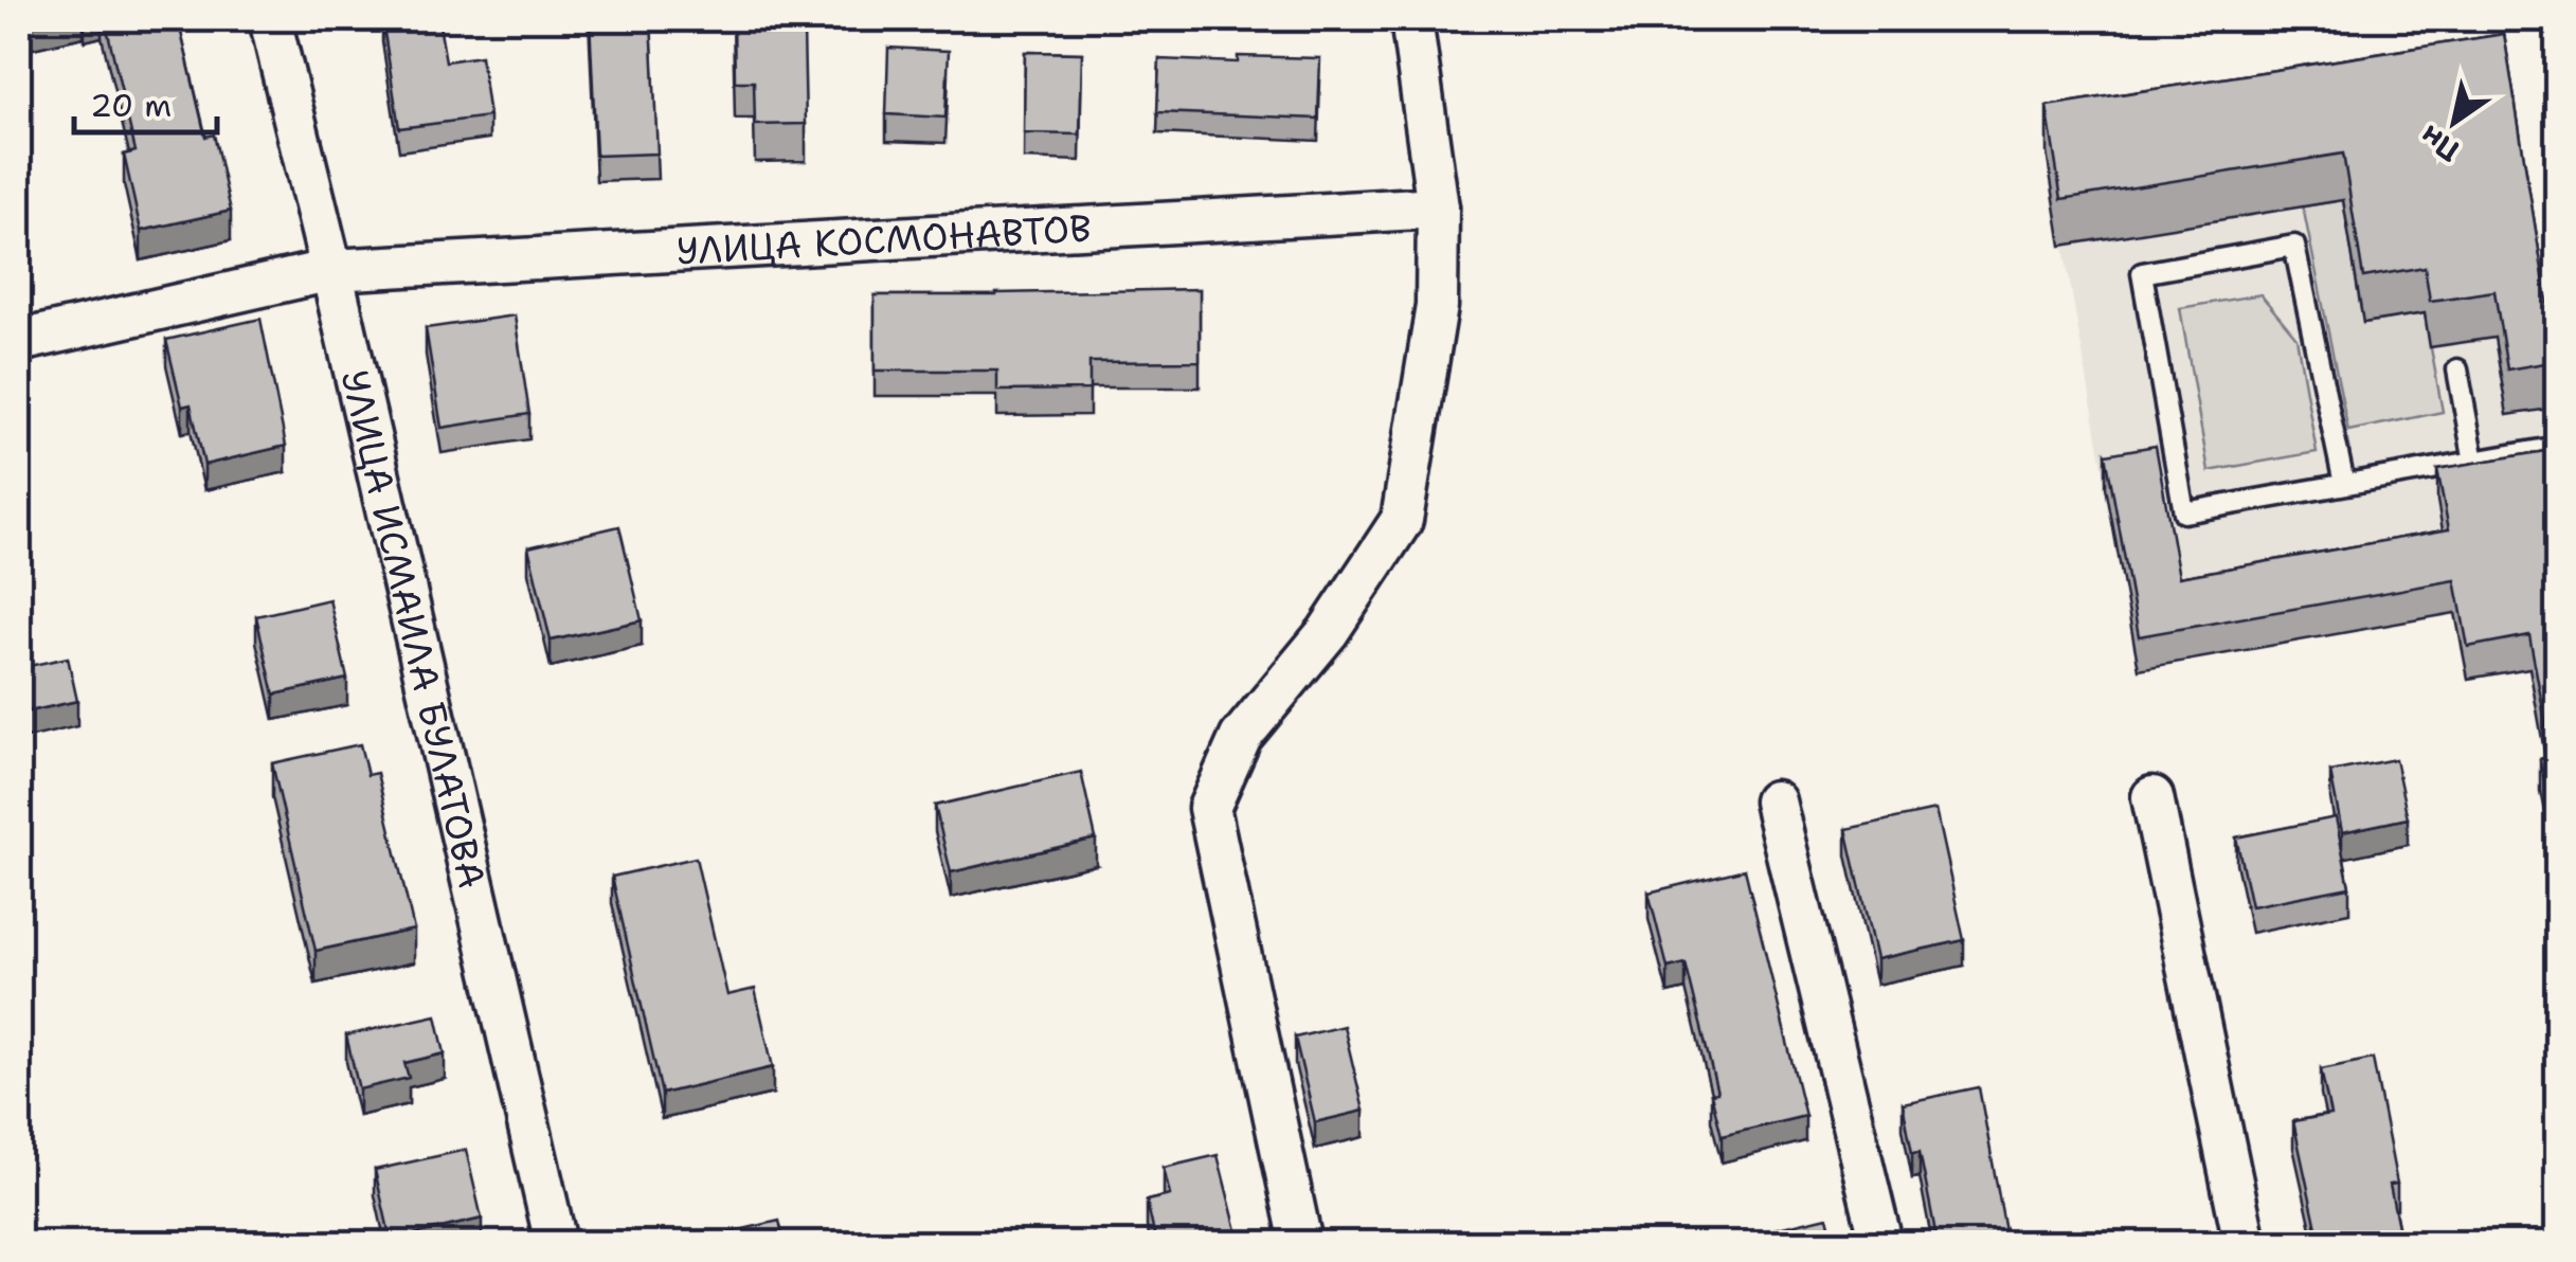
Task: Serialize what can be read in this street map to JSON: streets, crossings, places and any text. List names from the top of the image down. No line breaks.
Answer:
{"streets":{"street":["УЛИЦА КОСМОНАВТОВ","УЛИЦА ИСМАИЛА БУЛАТОВА"]},"crossings":[["УЛИЦА КОСМОНАВТОВ","УЛИЦА ИСМАИЛА БУЛАТОВА"]],"scale_bar":"20 m","north":"bottom left"}
